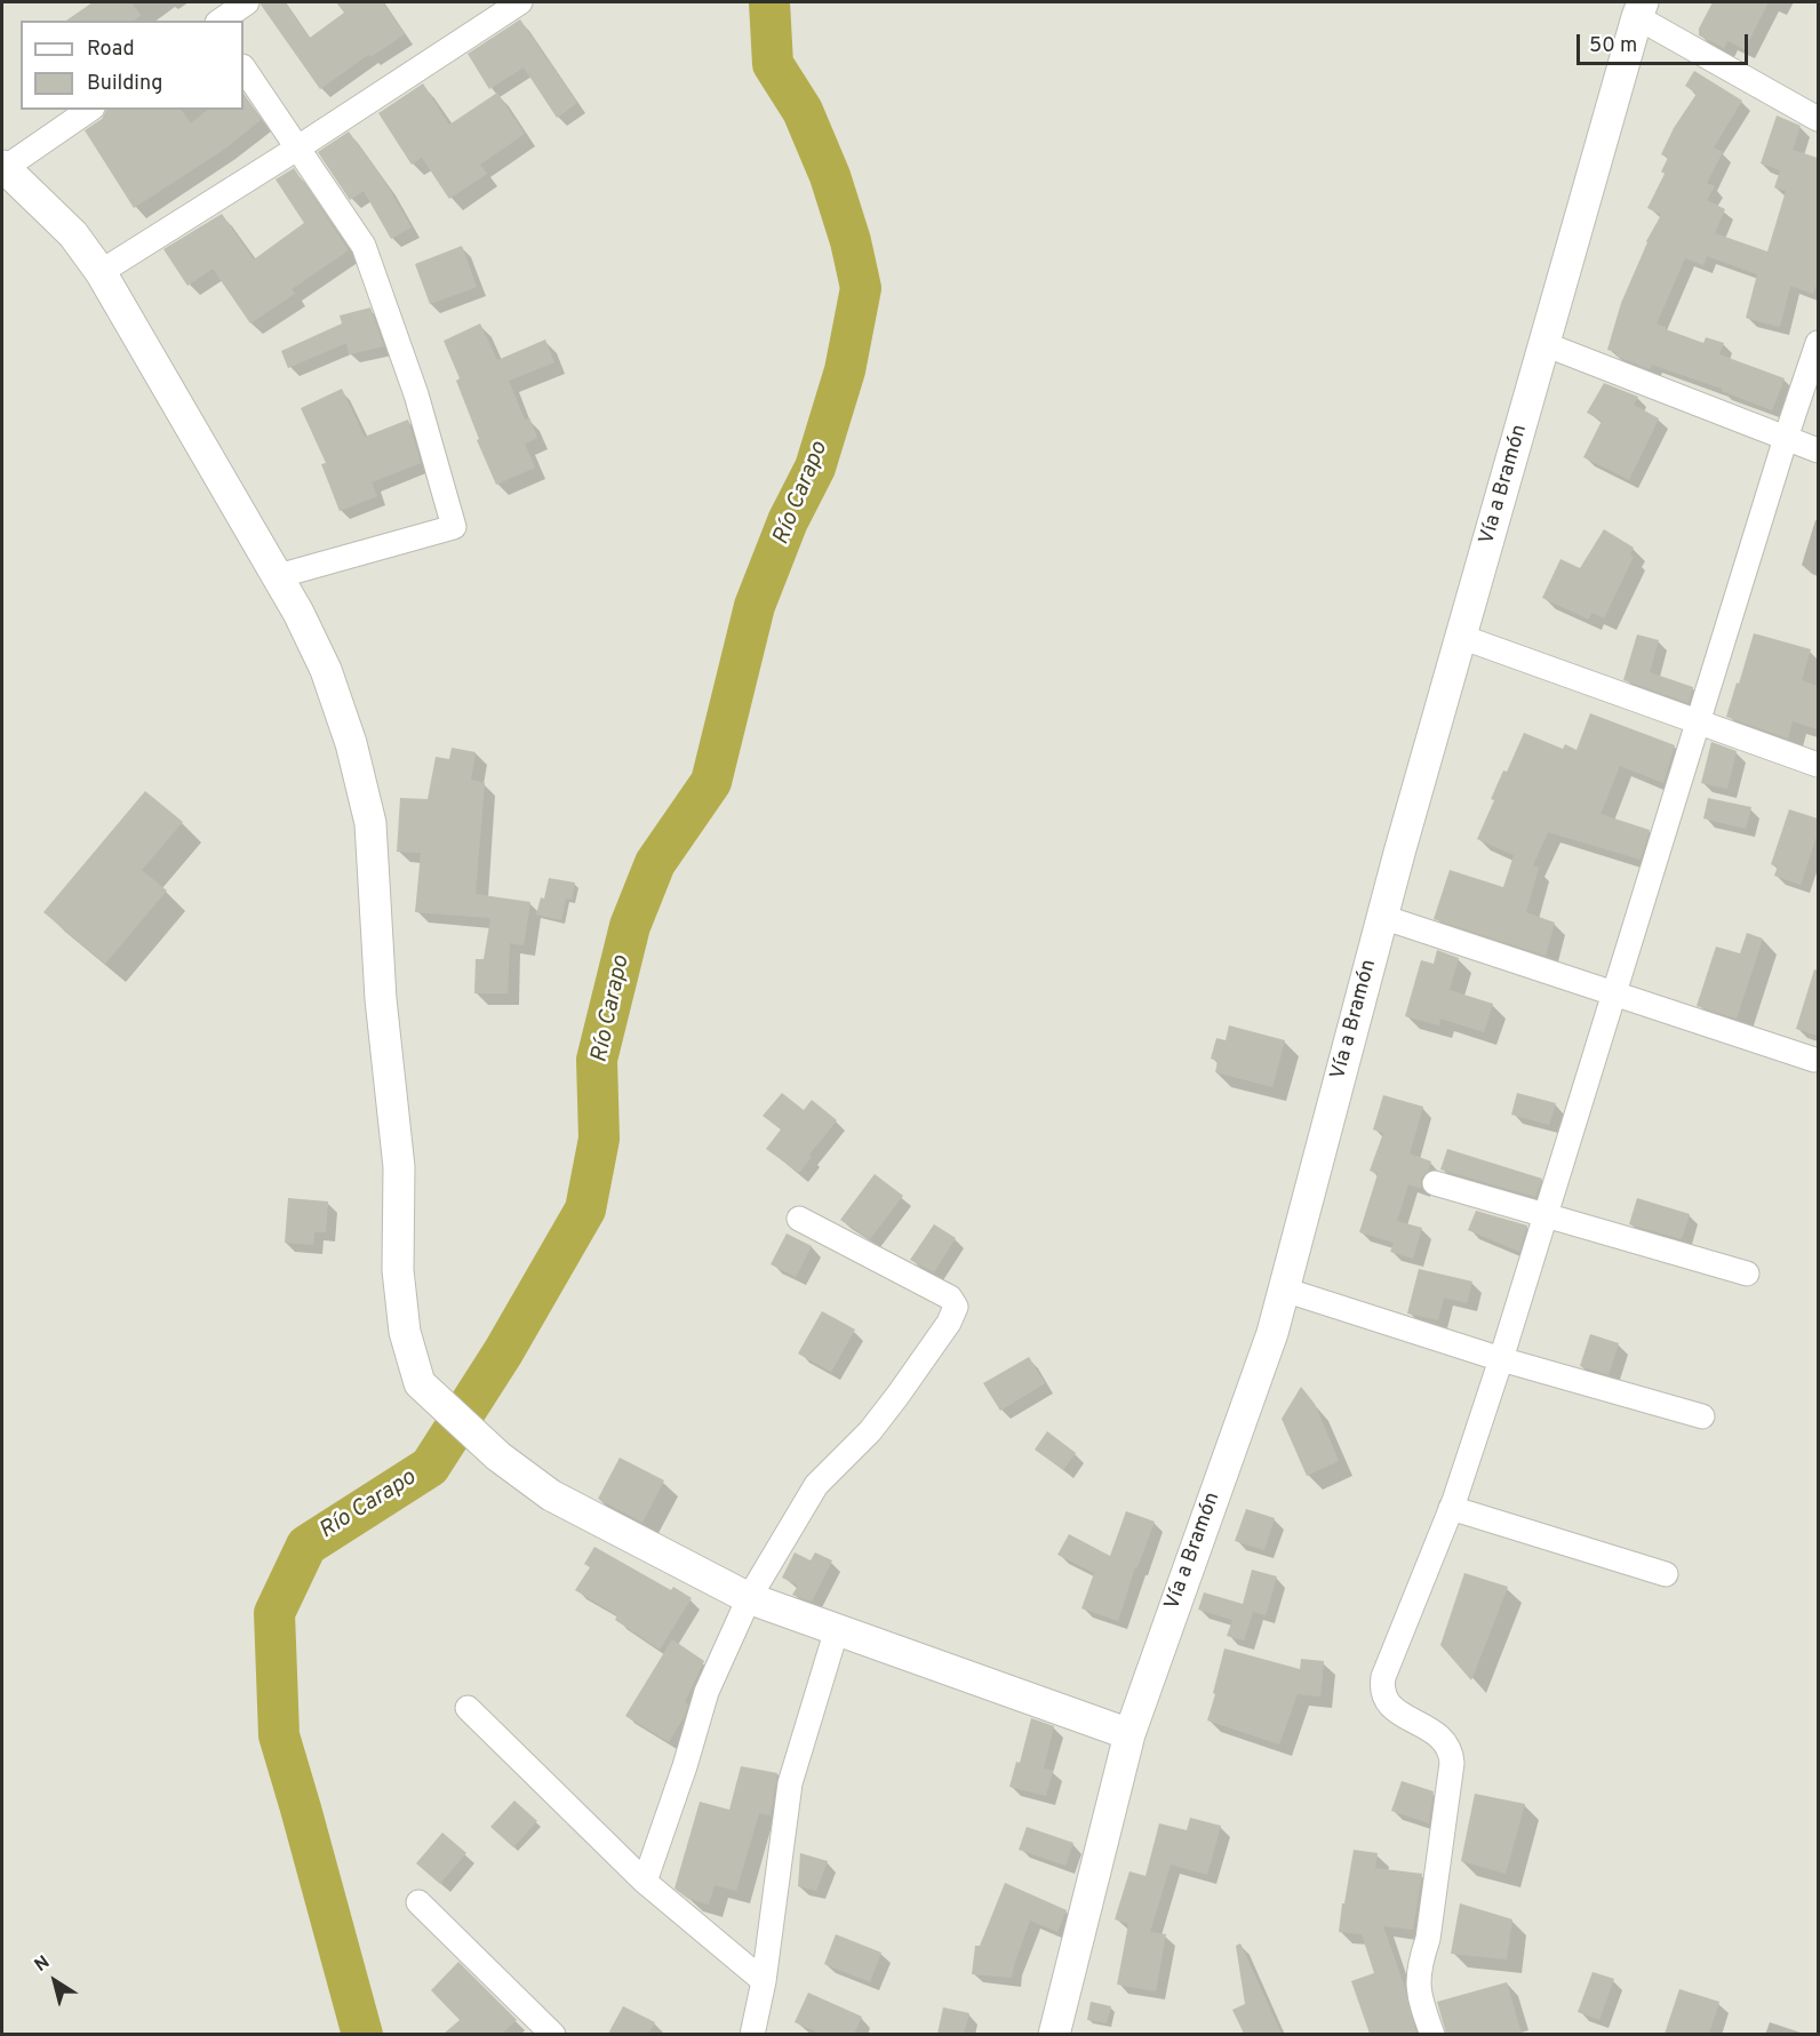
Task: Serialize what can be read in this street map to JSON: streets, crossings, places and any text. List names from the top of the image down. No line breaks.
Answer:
{"streets":{"street":["Vía a Bramón"]},"water":["Río Carapo"],"legend":["Road","Building"],"scale_bar":"50 m","north":"top left"}
